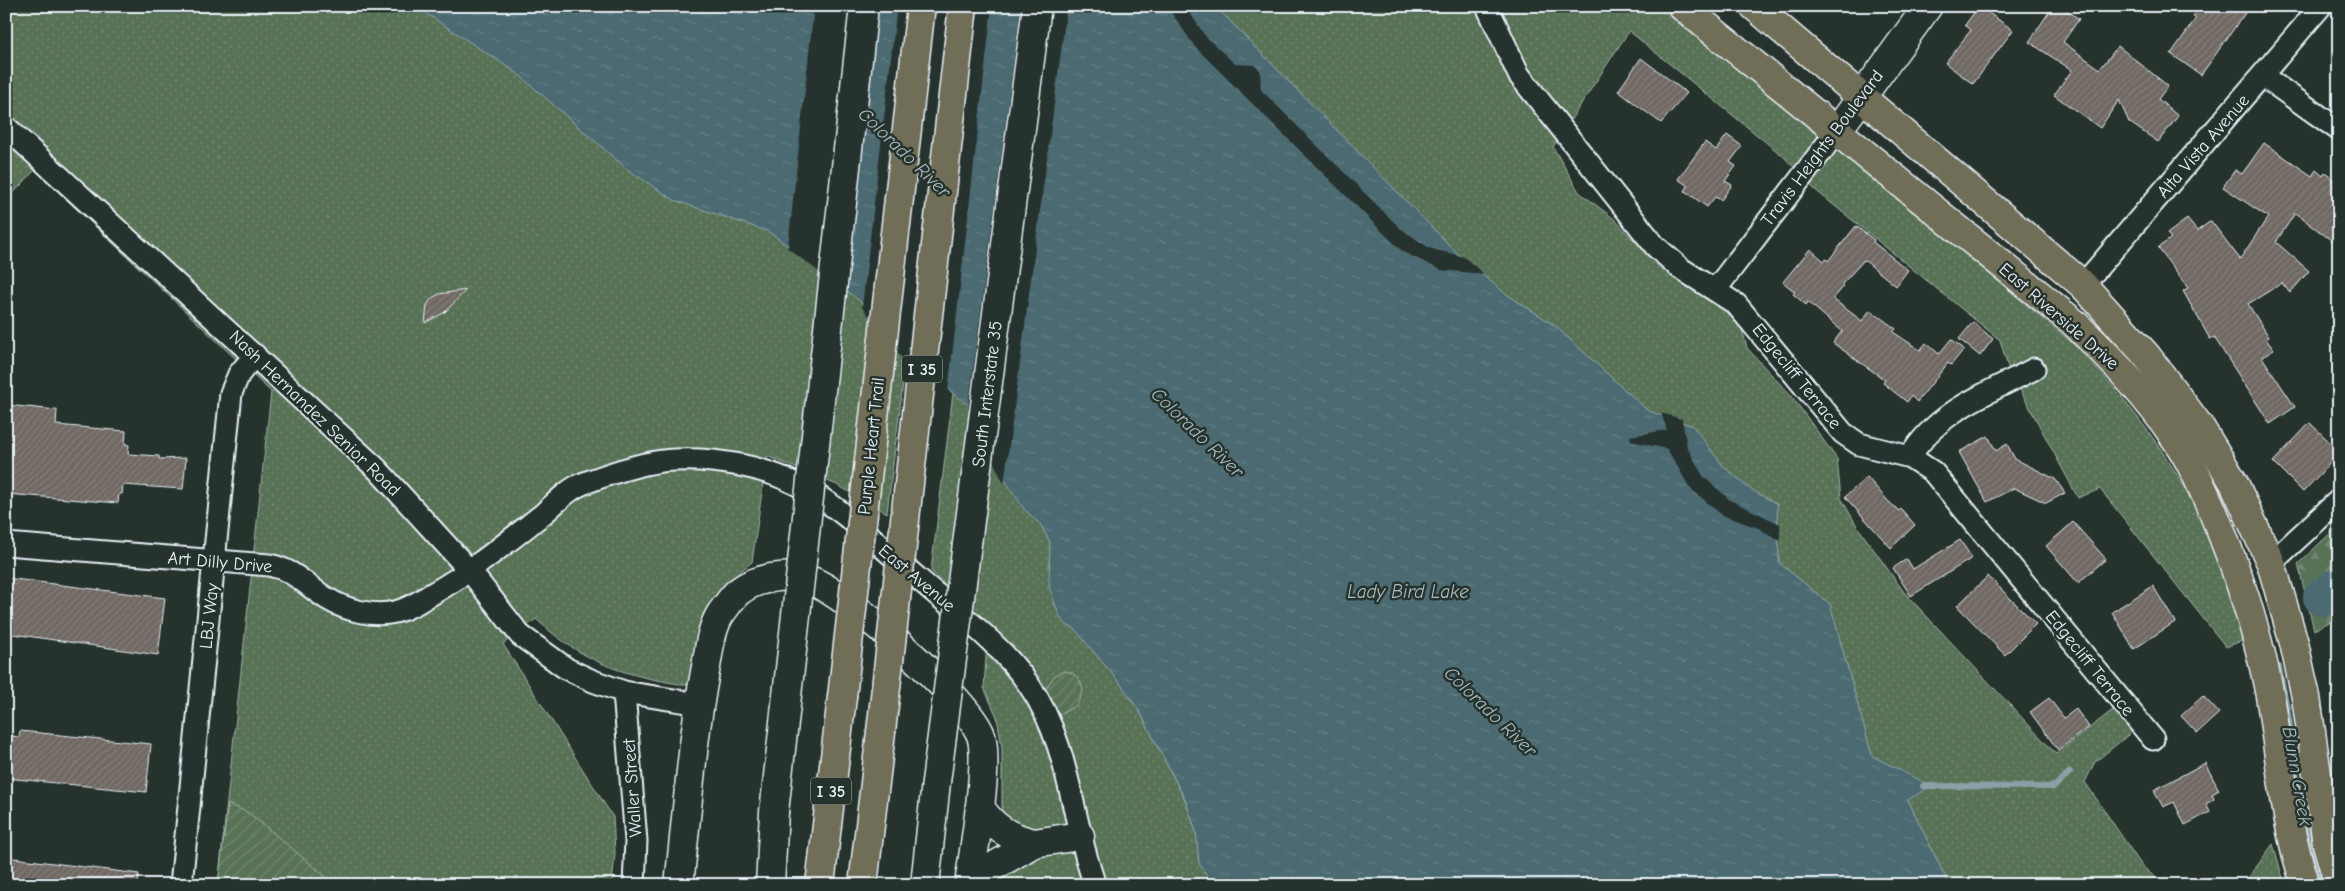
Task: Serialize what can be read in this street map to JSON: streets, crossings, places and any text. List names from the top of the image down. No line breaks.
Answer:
{"streets":{"main road":["Travis Heights Boulevard","East Riverside Drive","I 35","South Interstate 35","Purple Heart Trail"],"street":["Alta Vista Avenue","Edgecliff Terrace","Nash Hernandez Senior Road","Art Dilly Drive","East Avenue","LBJ Way","Waller Street"]},"crossings":[["Alta Vista Avenue","East Riverside Drive"],["Travis Heights Boulevard","East Riverside Drive"],["Travis Heights Boulevard","Edgecliff Terrace"],["Nash Hernandez Senior Road","Art Dilly Drive"],["Nash Hernandez Senior Road","East Avenue"],["Nash Hernandez Senior Road","LBJ Way"],["Nash Hernandez Senior Road","Waller Street"],["Art Dilly Drive","East Avenue"],["Art Dilly Drive","LBJ Way"]],"water":["Colorado River","Lady Bird Lake","Blunn Creek"]}
